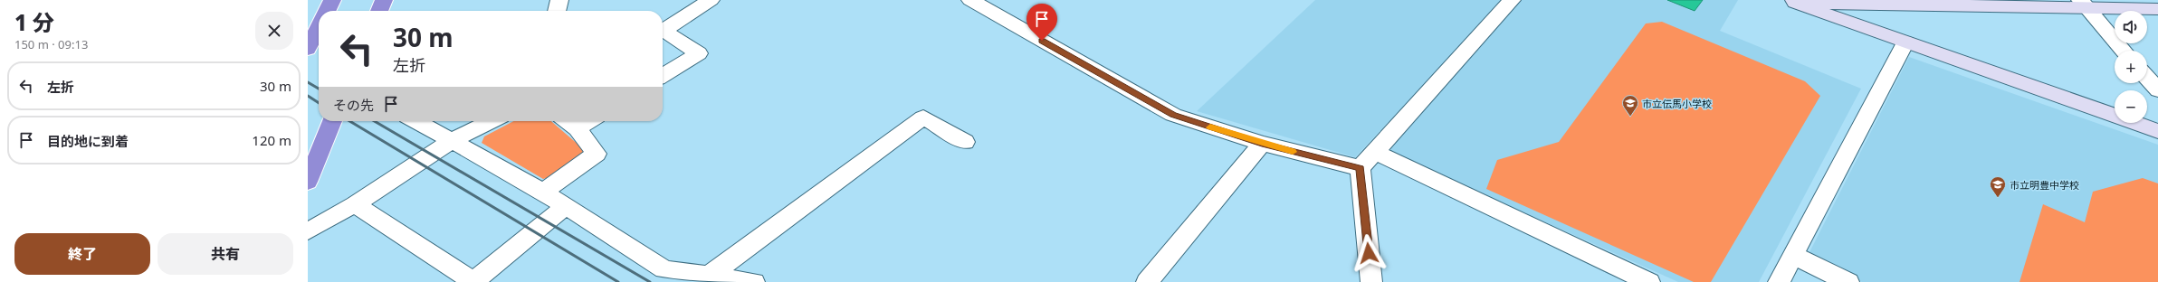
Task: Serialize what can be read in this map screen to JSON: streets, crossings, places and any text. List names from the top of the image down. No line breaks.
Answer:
{"places":{"school or university":["市立伝馬小学校","市立明豊中学校"]},"page":{"heading":["1 分","150 m · 09:13"],"map_buttons":["+","−"],"turn":["30 m","左折"],"list":[{"name":"左折","value":"30 m"},{"name":"目的地に到着","value":"120 m"}],"then":"その先","buttons":["終了","共有"]}}
